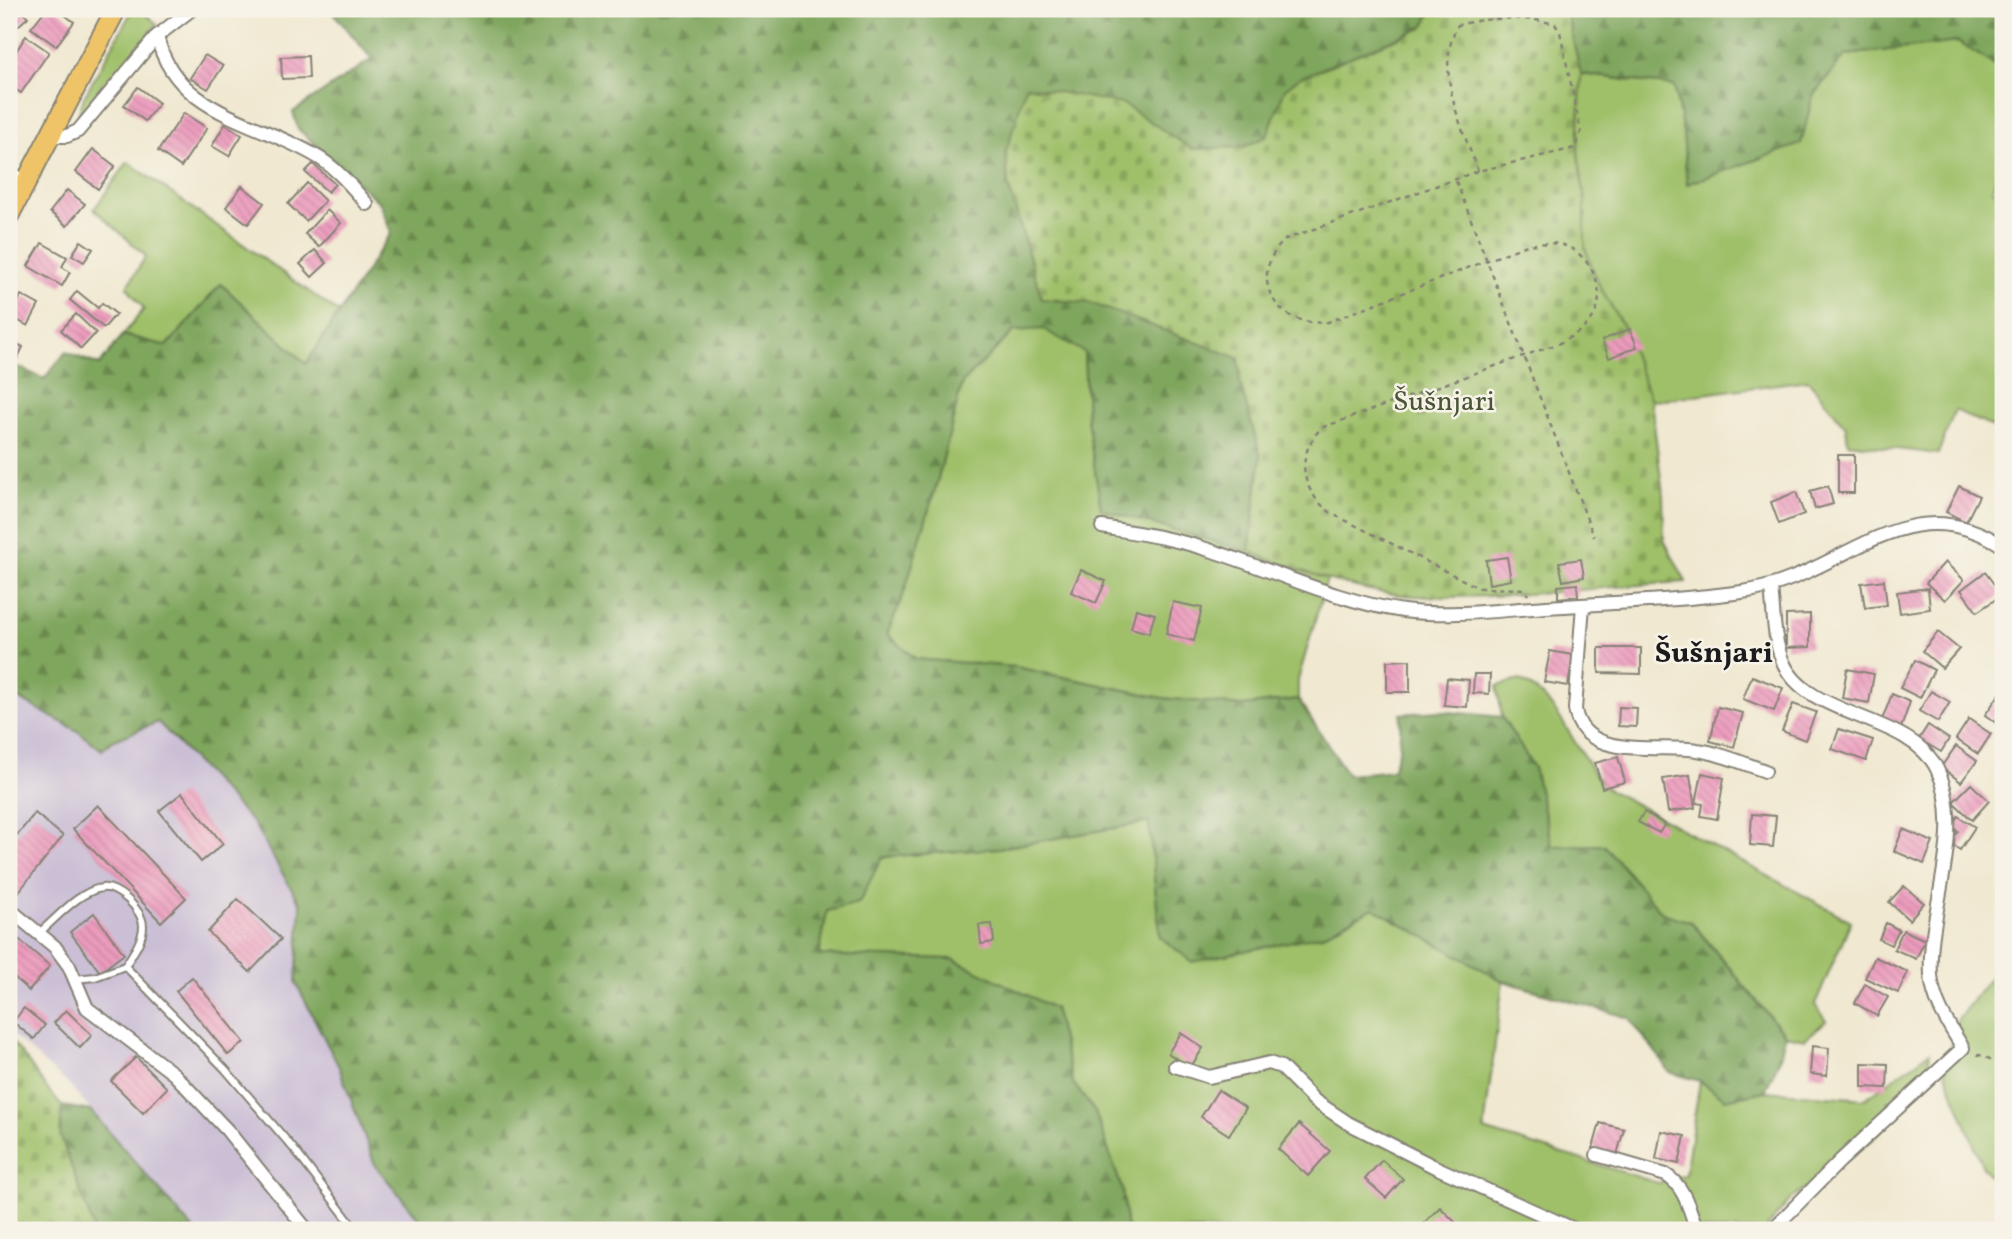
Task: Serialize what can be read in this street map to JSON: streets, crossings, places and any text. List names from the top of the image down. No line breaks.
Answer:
{"districts":["Šušnjari"],"parks":["Šušnjari"]}
